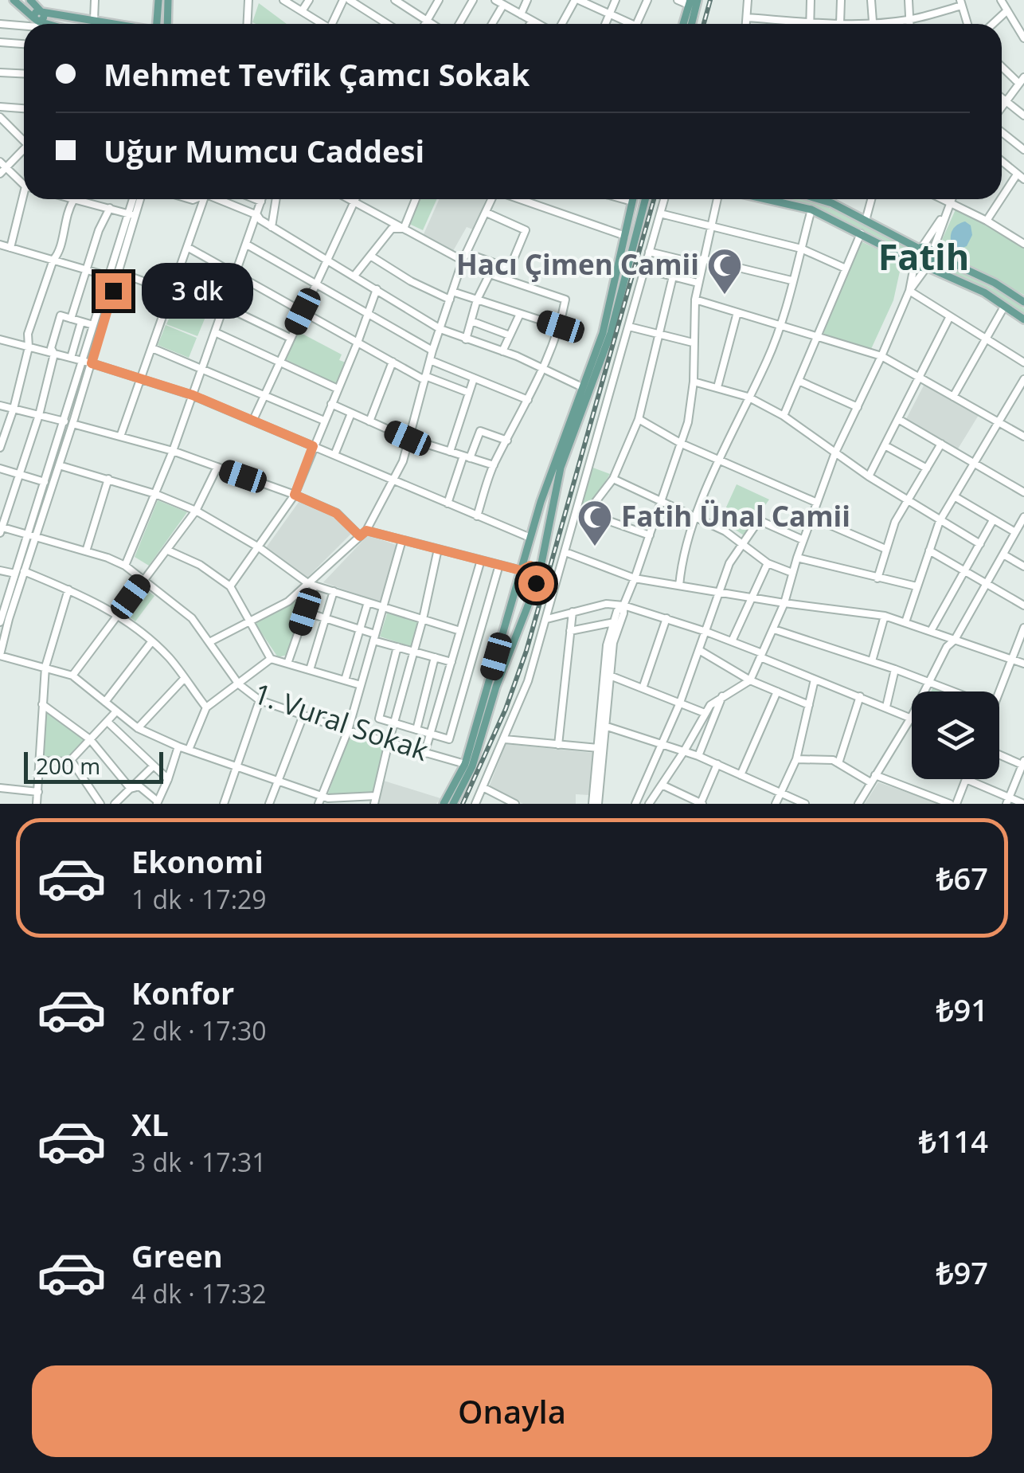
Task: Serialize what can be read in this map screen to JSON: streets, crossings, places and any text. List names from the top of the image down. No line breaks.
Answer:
{"streets":{"street":["1. Vural Sokak"]},"districts":["Fatih"],"places":{"mosque":["Hacı Çimen Camii","Fatih Ünal Camii"]},"scale_bar":"200 m","page":{"banner":["Mehmet Tevfik Çamcı Sokak","Uğur Mumcu Caddesi"],"bubble":"3 dk","scale":"200 m","list":[{"name":"Ekonomi","note":"1 dk · 17:29","value":"₺67"},{"name":"Konfor","note":"2 dk · 17:30","value":"₺91"},{"name":"XL","note":"3 dk · 17:31","value":"₺114"},{"name":"Green","note":"4 dk · 17:32","value":"₺97"}],"buttons":"Onayla"}}
